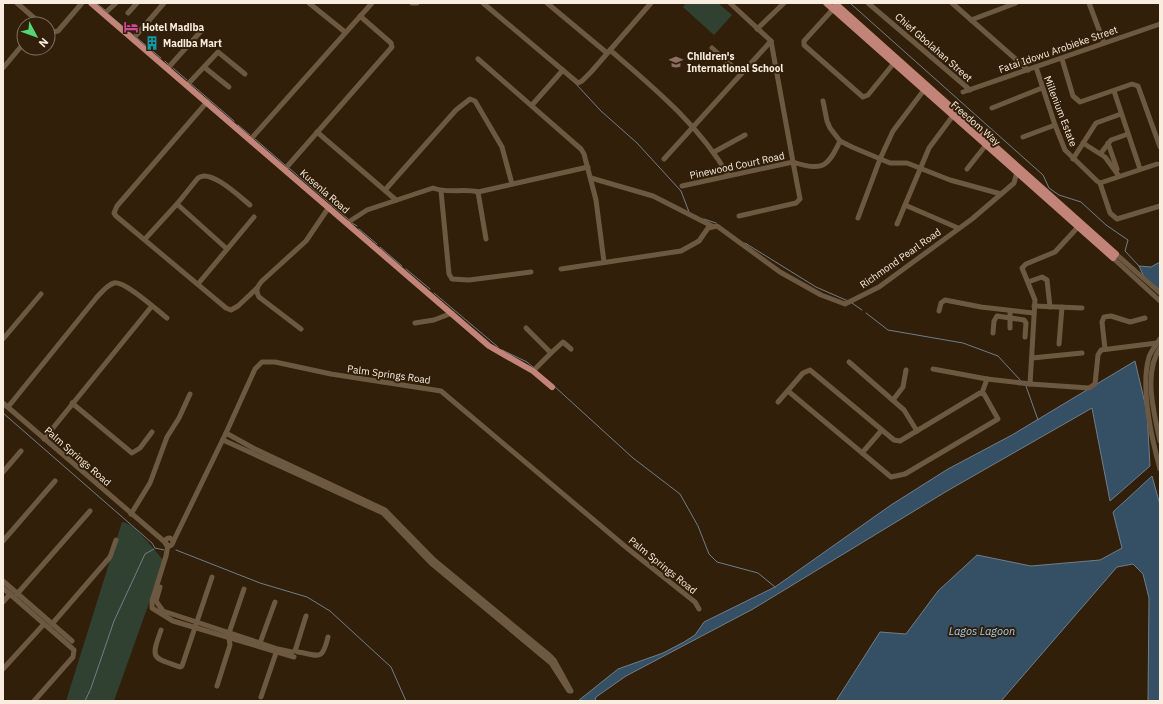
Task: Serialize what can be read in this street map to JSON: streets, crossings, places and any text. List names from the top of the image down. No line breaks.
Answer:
{"streets":{"main road":["Freedom Way","Kusenla Road"],"street":["Chief Gbolahan Street","Fatai Idowu Arobieke Street","Millenium Estate","Pinewood Court Road","Richmond Pearl Road","Palm Springs Road"]},"crossings":[["Chief Gbolahan Street","Fatai Idowu Arobieke Street"],["Fatai Idowu Arobieke Street","Millenium Estate"],["Freedom Way","Richmond Pearl Road"]],"water":["Lagos Lagoon"],"places":{"hotel":["Hotel Madiba"],"building":["Madiba Mart"],"school or university":["Children's International School"]},"north":"bottom right"}
